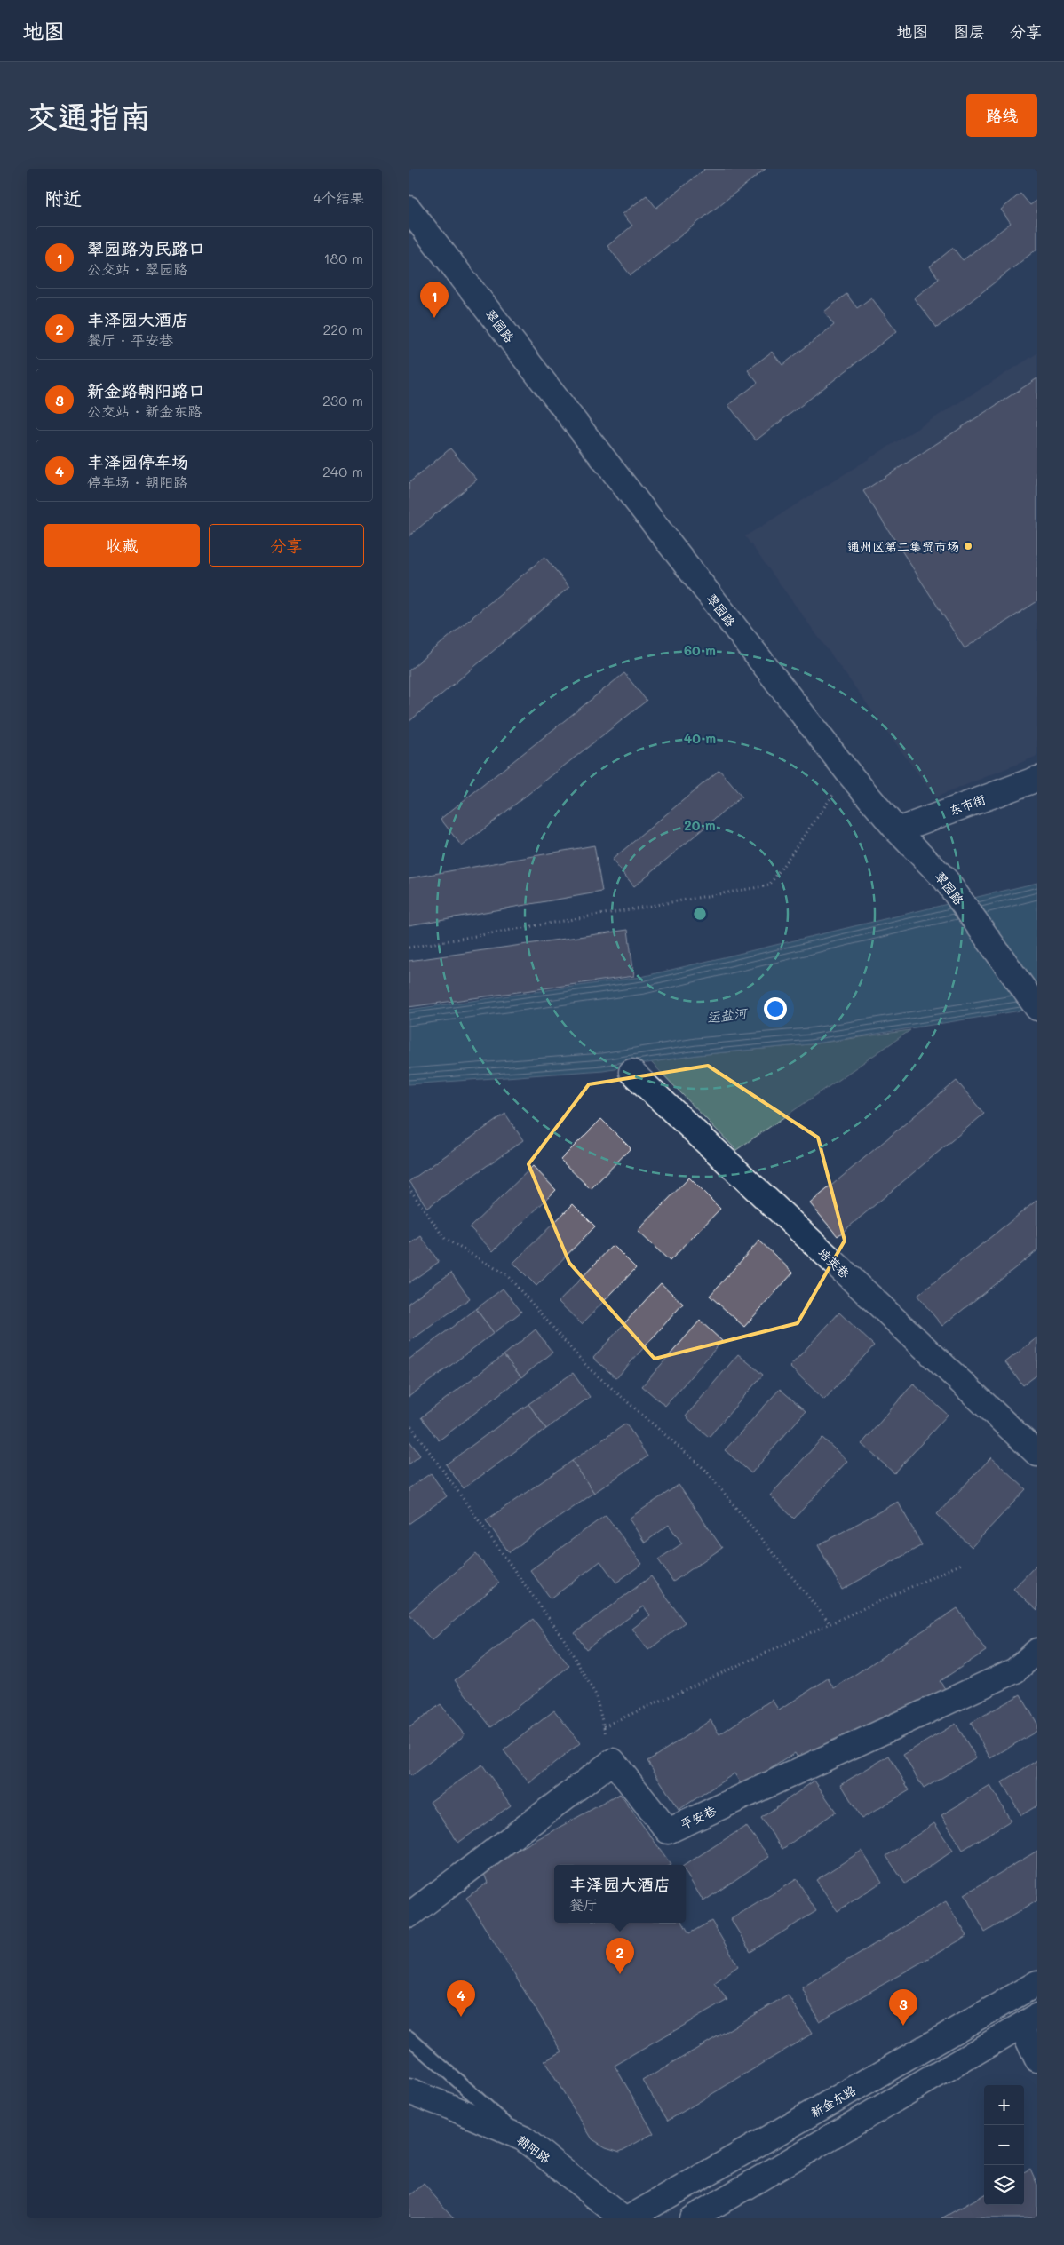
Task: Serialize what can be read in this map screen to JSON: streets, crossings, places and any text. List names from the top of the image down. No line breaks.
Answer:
{"streets":{"street":["翠园路","东市街","培英巷","平安巷","新金东路","朝阳路"]},"crossings":[["翠园路","东市街"]],"water":["运盐河"],"places":["通州区第二集贸市场"],"page":{"header":"地图","nav":["地图","图层","分享"],"buttons":["路线",["收藏","分享"]],"title":"交通指南","heading":["附近","4个结果"],"list":[{"mark":"1","name":"翠园路为民路口","note":"公交站 · 翠园路","value":"180 m"},{"mark":"2","name":"丰泽园大酒店","note":"餐厅 · 平安巷","value":"220 m"},{"mark":"3","name":"新金路朝阳路口","note":"公交站 · 新金东路","value":"230 m"},{"mark":"4","name":"丰泽园停车场","note":"停车场 · 朝阳路","value":"240 m"}],"pins":["1","2","4","3"],"popup":["丰泽园大酒店","餐厅"],"map_buttons":["+","−"]},"rings":["60 m","40 m","20 m"]}
